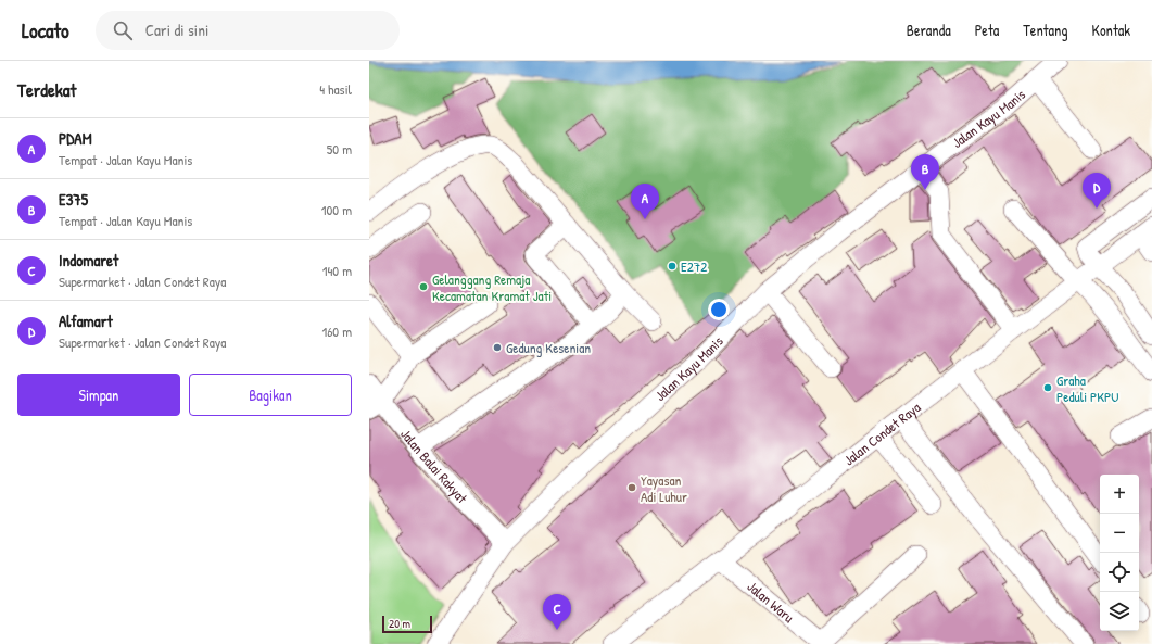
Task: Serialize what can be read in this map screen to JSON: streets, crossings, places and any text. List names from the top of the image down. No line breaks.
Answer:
{"streets":{"street":["Jalan Kayu Manis","Jalan Condet Raya","Jalan Balai Rakyat","Jalan Waru"]},"crossings":[["Jalan Kayu Manis","Jalan Balai Rakyat"],["Jalan Condet Raya","Jalan Waru"]],"places":["E272","Gelanggang Remaja Kecamatan Kramat Jati","Gedung Kesenian","Graha Peduli PKPU","Yayasan Adi Luhur"],"scale_bar":"20 m","page":{"header":"Locato","search":"Cari di sini","nav":["Beranda","Peta","Tentang","Kontak"],"heading":["Terdekat","4 hasil"],"list":[{"mark":"A","name":"PDAM","note":"Tempat · Jalan Kayu Manis","value":"50 m"},{"mark":"B","name":"E375","note":"Tempat · Jalan Kayu Manis","value":"100 m"},{"mark":"C","name":"Indomaret","note":"Supermarket · Jalan Condet Raya","value":"140 m"},{"mark":"D","name":"Alfamart","note":"Supermarket · Jalan Condet Raya","value":"160 m"}],"pins":["B","D","A","C"],"buttons":["Simpan","Bagikan"],"map_buttons":["+","−"],"scale":"20 m"}}
